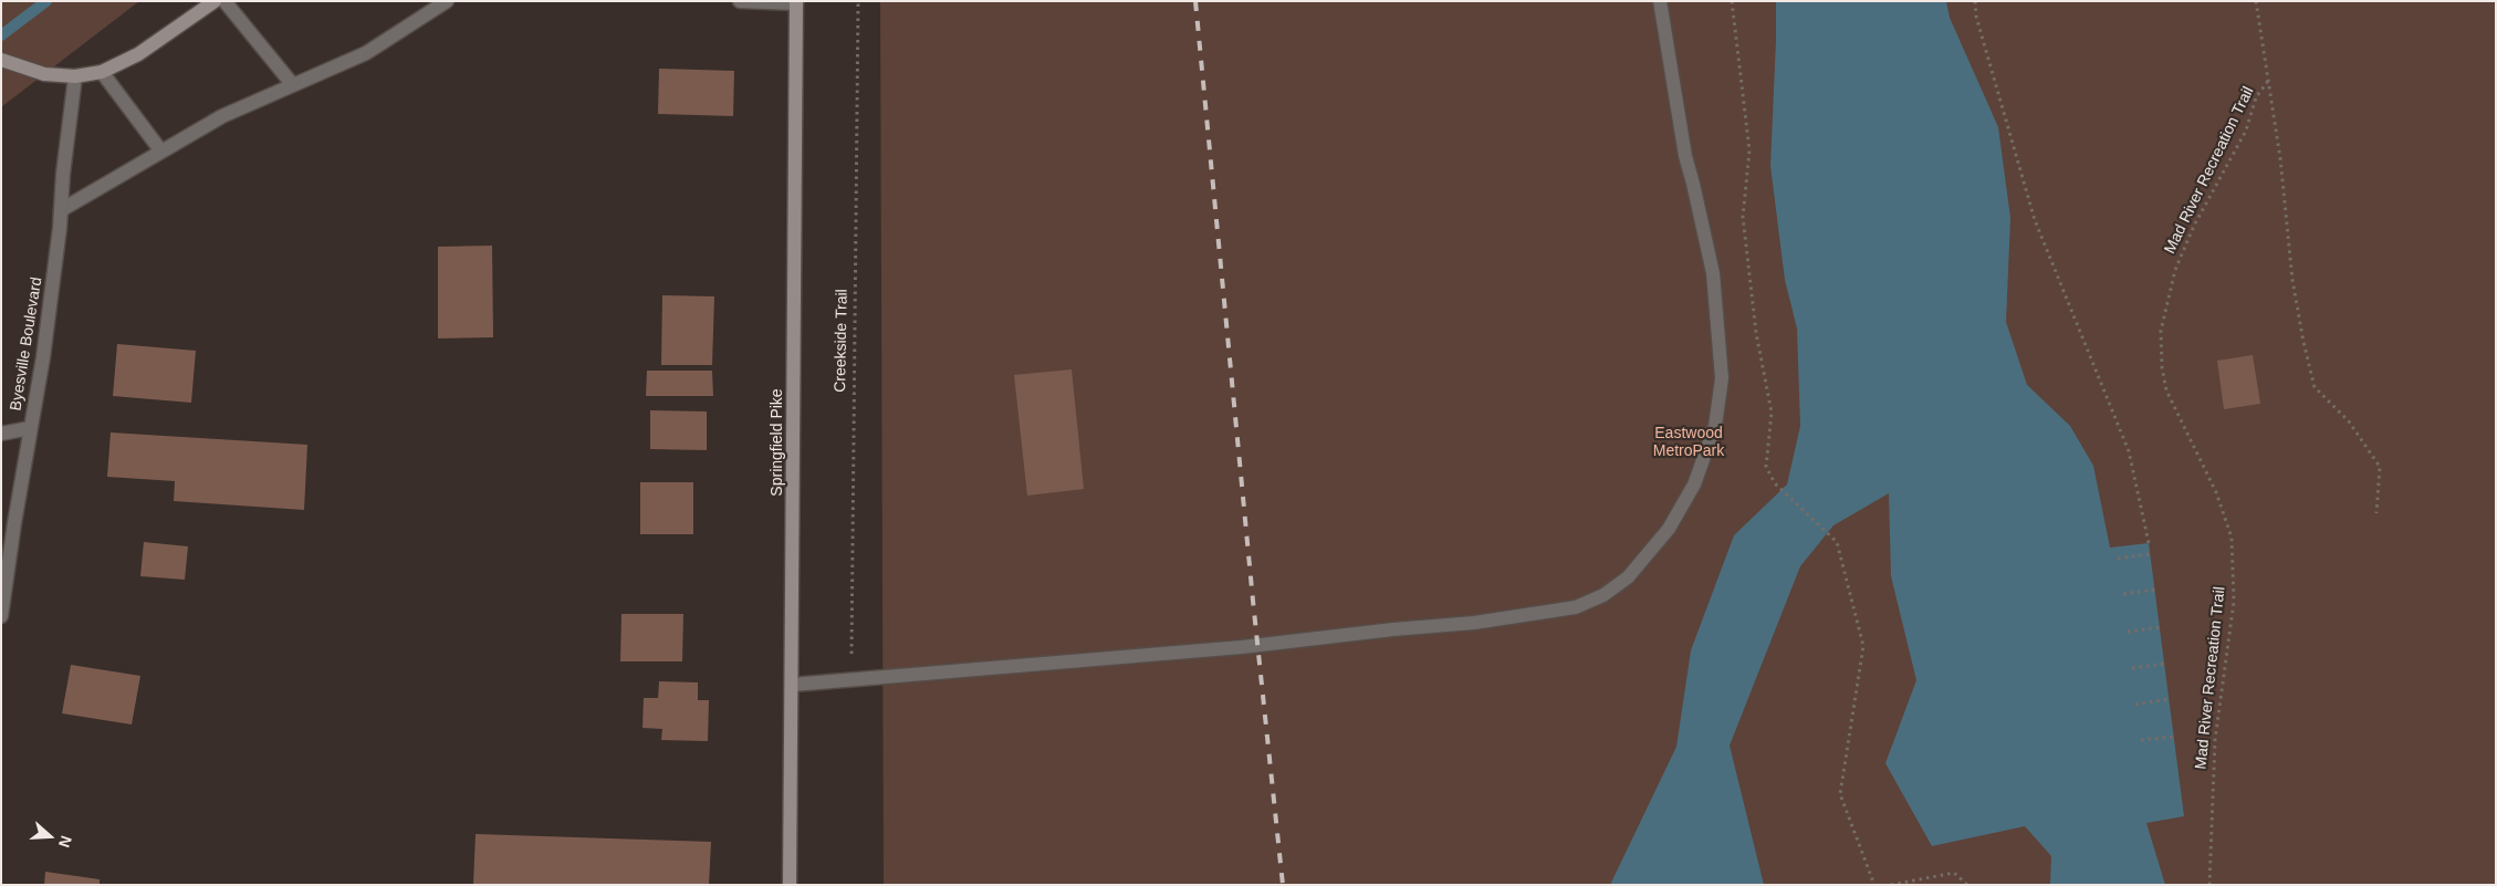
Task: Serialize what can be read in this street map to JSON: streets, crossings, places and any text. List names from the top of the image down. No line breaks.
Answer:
{"streets":{"main road":["Springfield Pike"],"street":["Byesville Boulevard"],"path":["Mad River Recreation Trail","Creekside Trail"]},"parks":["Eastwood MetroPark"],"north":"right"}
